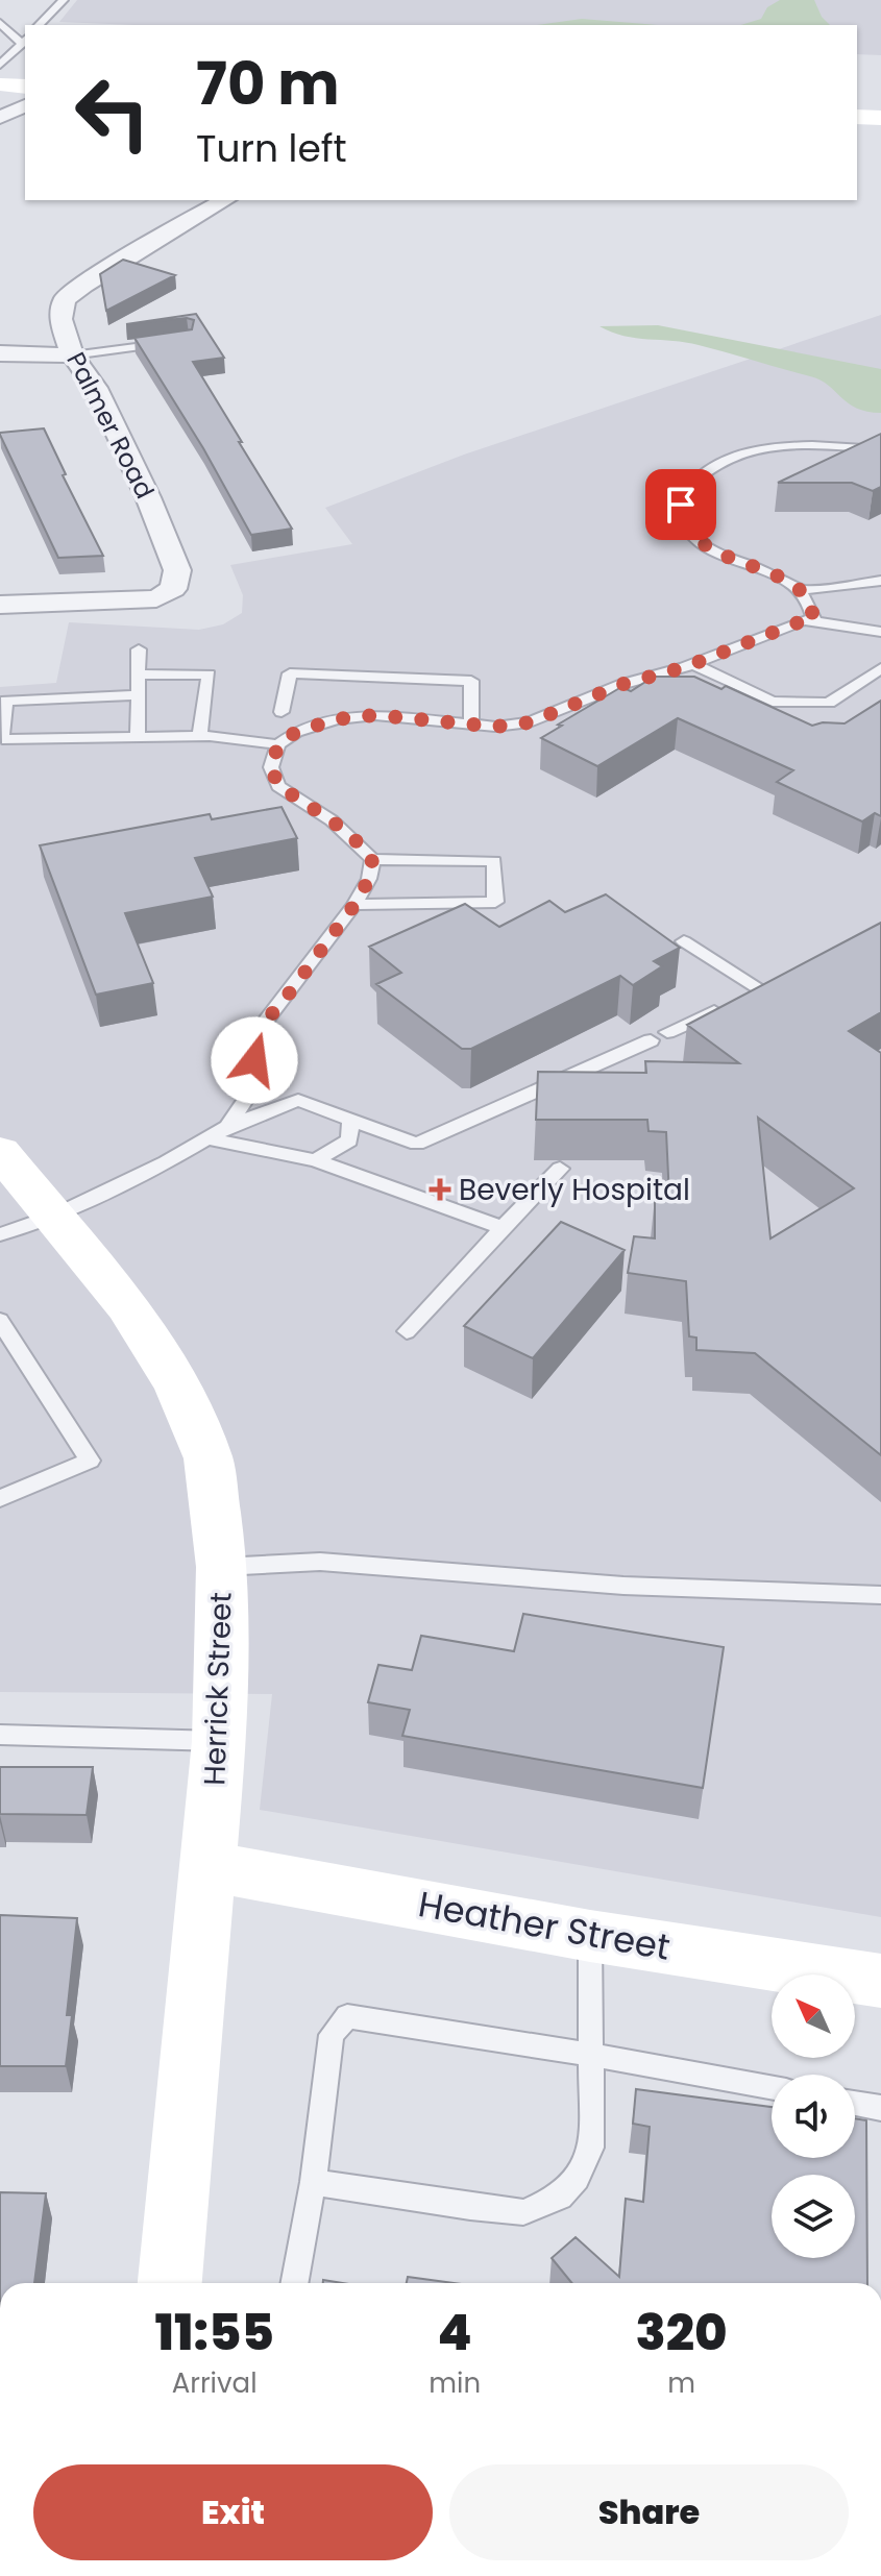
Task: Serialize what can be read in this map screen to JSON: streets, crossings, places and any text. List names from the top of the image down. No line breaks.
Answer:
{"streets":{"street":["Palmer Road","Herrick Street","Heather Street"]},"crossings":[["Herrick Street","Heather Street"]],"places":{"health":["Beverly Hospital"]},"north":"top left","page":{"turn":["70 m","Turn left"],"eta":["11:55","Arrival","4","min","320","m"],"buttons":["Exit","Share"]}}
